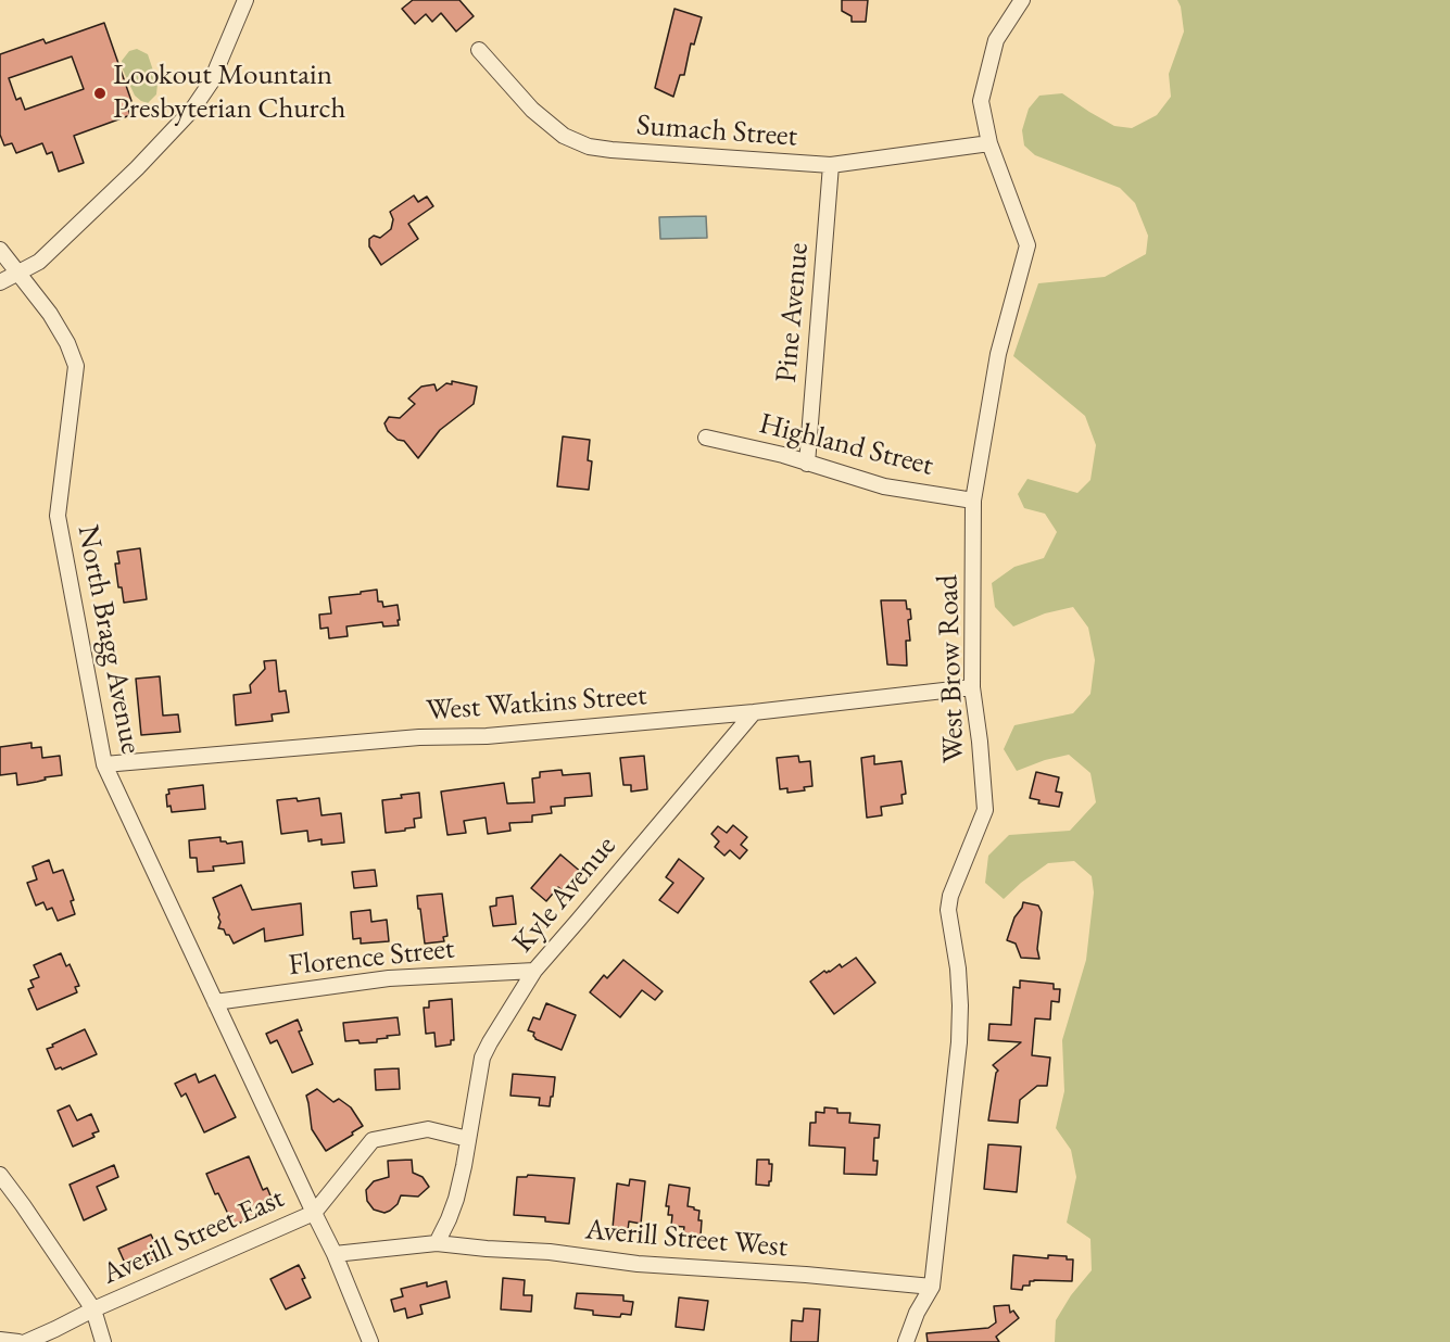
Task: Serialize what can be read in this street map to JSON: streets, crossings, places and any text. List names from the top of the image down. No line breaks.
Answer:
{"streets":{"street":["Sumach Street","Pine Avenue","Highland Street","North Bragg Avenue","West Brow Road","West Watkins Street","Kyle Avenue","Florence Street","Averill Street East","Averill Street West"]},"crossings":[["Sumach Street","Pine Avenue"],["Sumach Street","West Brow Road"],["Pine Avenue","Highland Street"],["Highland Street","West Brow Road"],["North Bragg Avenue","West Watkins Street"],["North Bragg Avenue","Florence Street"],["North Bragg Avenue","Averill Street East"],["North Bragg Avenue","Averill Street West"],["West Brow Road","West Watkins Street"],["West Brow Road","Averill Street West"],["West Watkins Street","Kyle Avenue"],["Kyle Avenue","Florence Street"],["Kyle Avenue","Averill Street West"]],"places":["Lookout Mountain Presbyterian Church"]}
